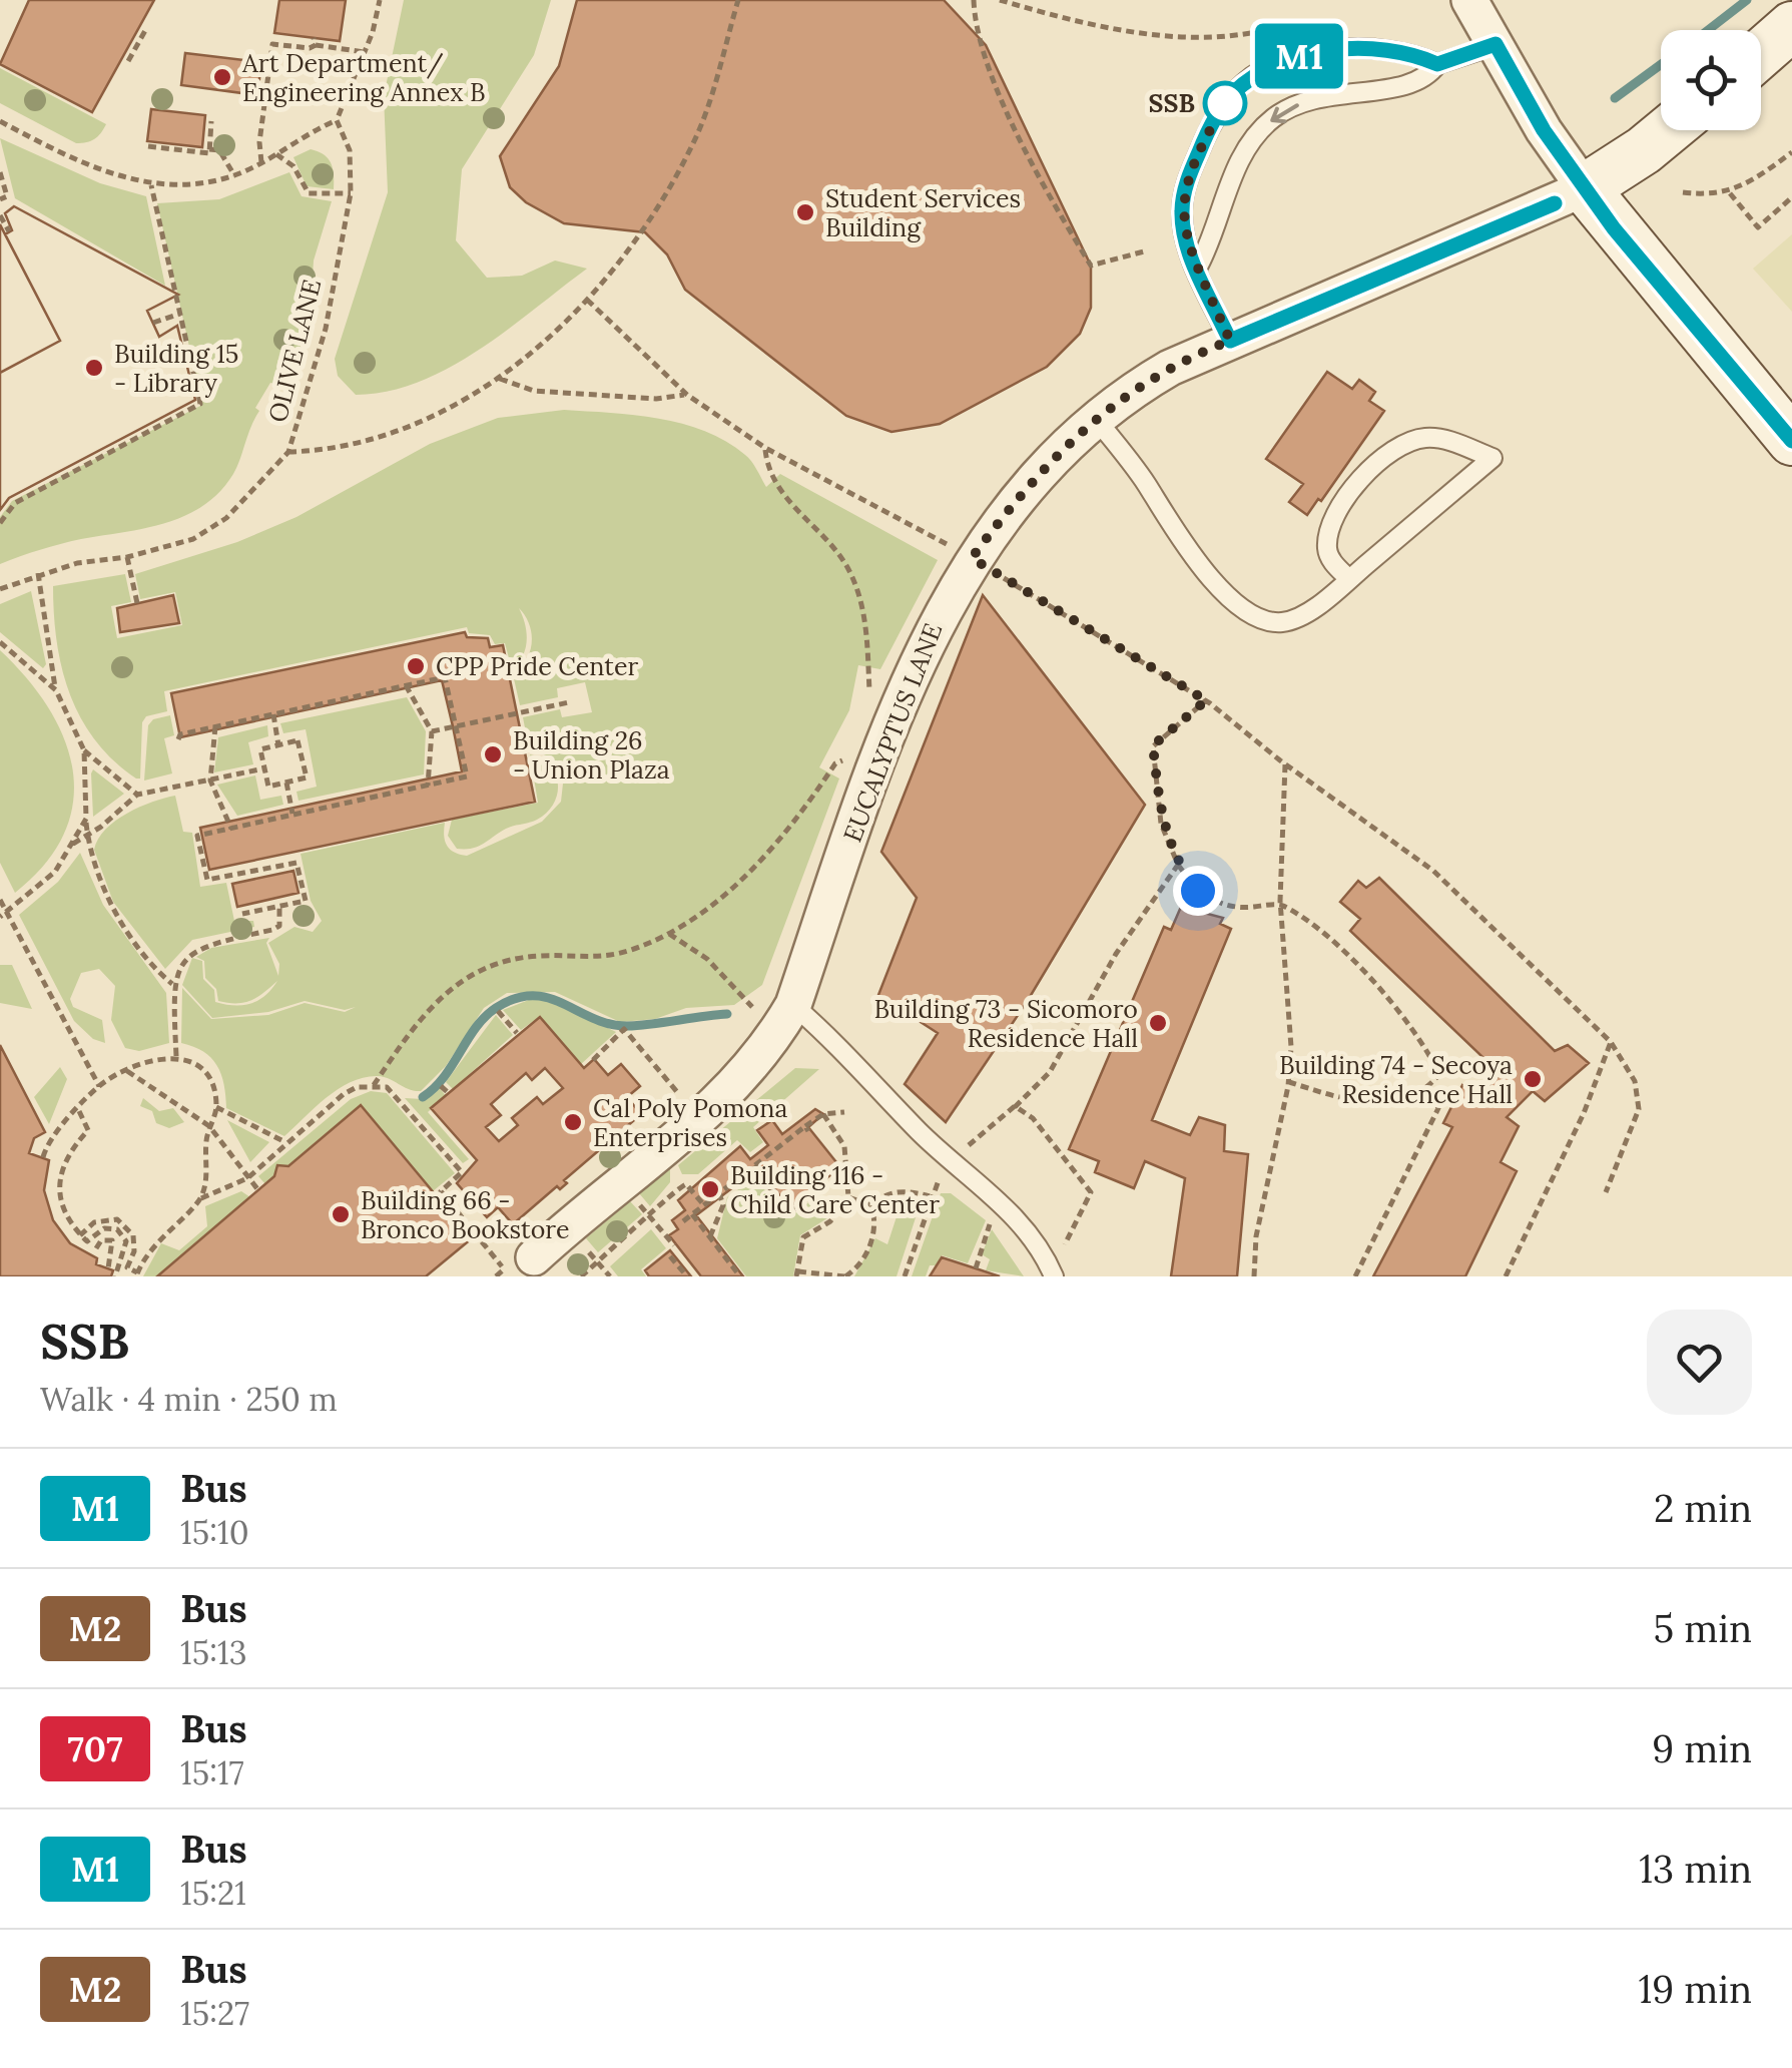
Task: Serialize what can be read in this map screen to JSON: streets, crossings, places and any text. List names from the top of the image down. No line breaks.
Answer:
{"streets":{"street":["EUCALYPTUS LANE"],"path":["OLIVE LANE"]},"places":["Art Department/ Engineering Annex B","SSB","Student Services Building","Building 15 - Library","CPP Pride Center","Building 26 - Union Plaza","Building 73 - Sicomoro Residence Hall","Building 74 - Secoya Residence Hall","Cal Poly Pomona Enterprises","Building 116 - Child Care Center","Building 66 - Bronco Bookstore"],"lines":["bus line M1"],"page":{"on_map":"M1","heading":["SSB","Walk · 4 min · 250 m"],"list":[{"mark":"M1","name":"Bus","note":"15:10","value":"2 min"},{"mark":"M2","name":"Bus","note":"15:13","value":"5 min"},{"mark":"707","name":"Bus","note":"15:17","value":"9 min"},{"mark":"M1","name":"Bus","note":"15:21","value":"13 min"},{"mark":"M2","name":"Bus","note":"15:27","value":"19 min"}]}}
